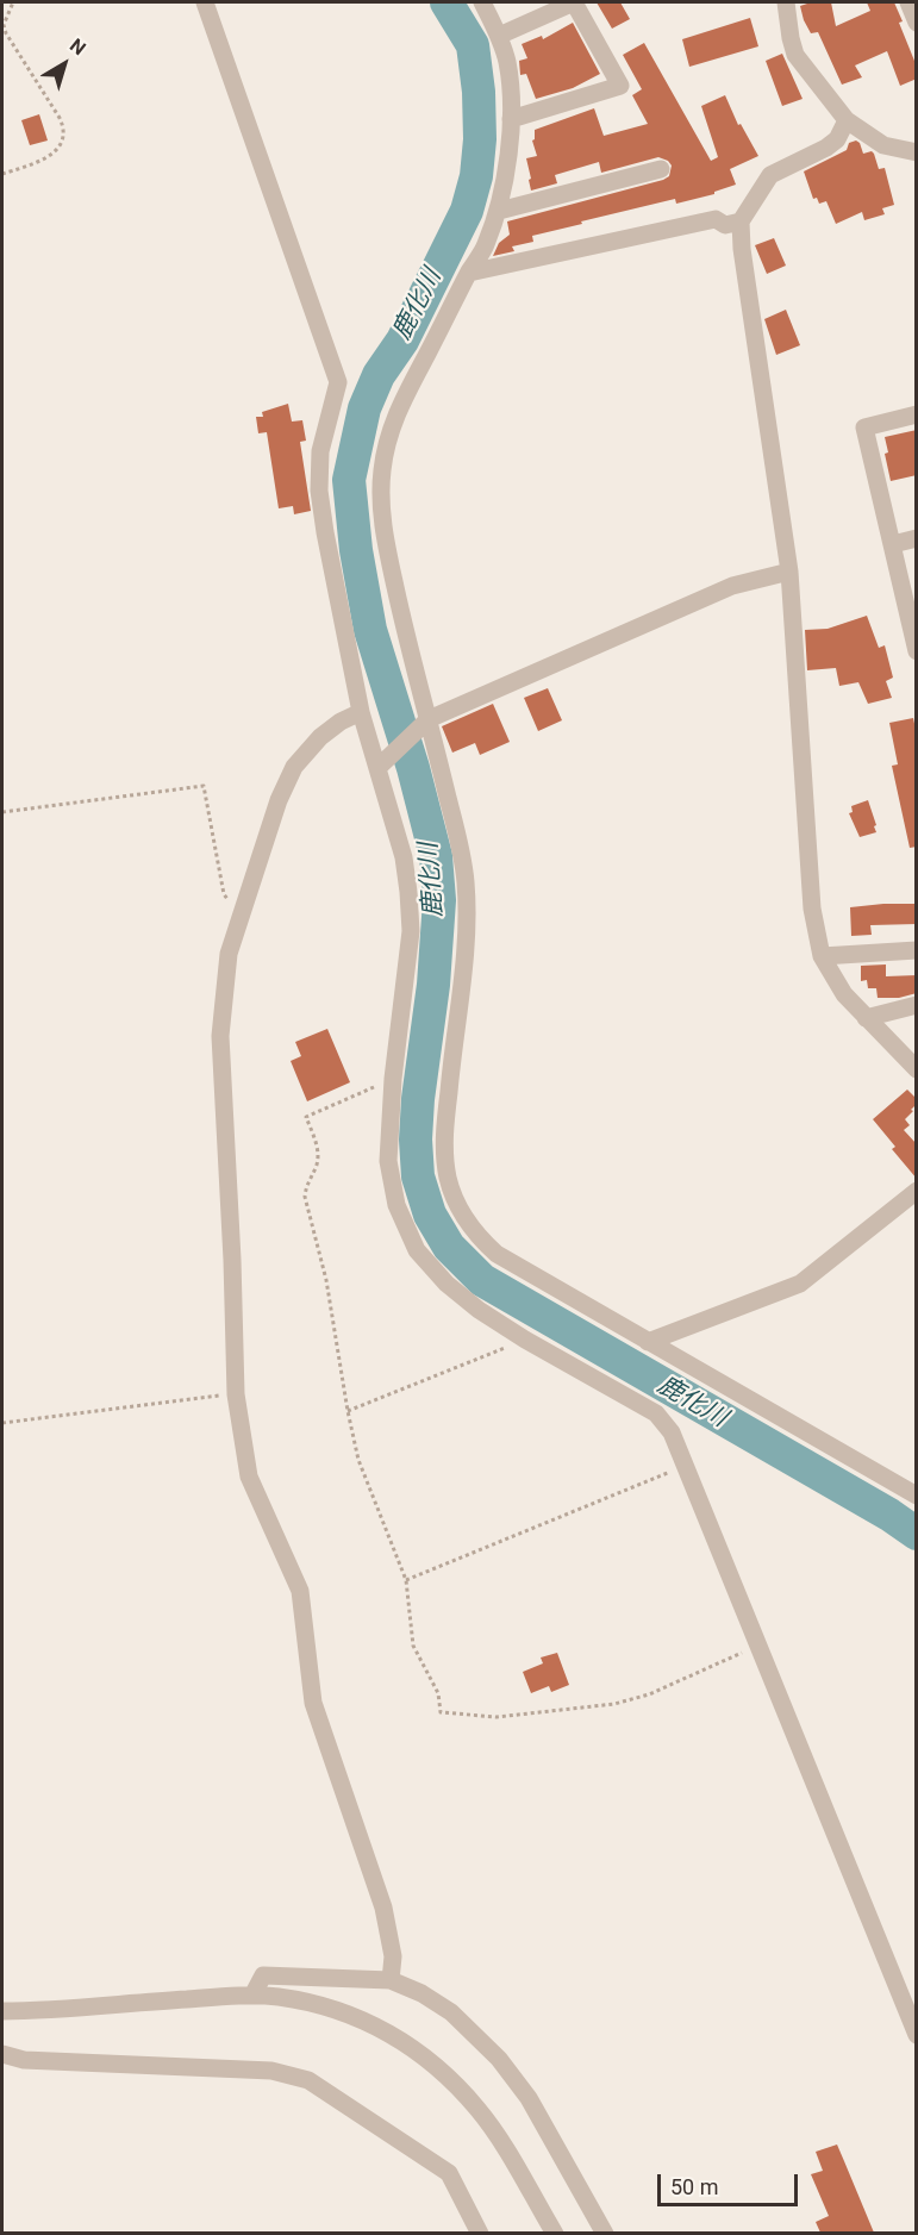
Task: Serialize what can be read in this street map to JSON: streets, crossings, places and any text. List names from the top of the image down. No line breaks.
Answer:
{"water":["鹿化川"],"scale_bar":"50 m","north":"top right"}
